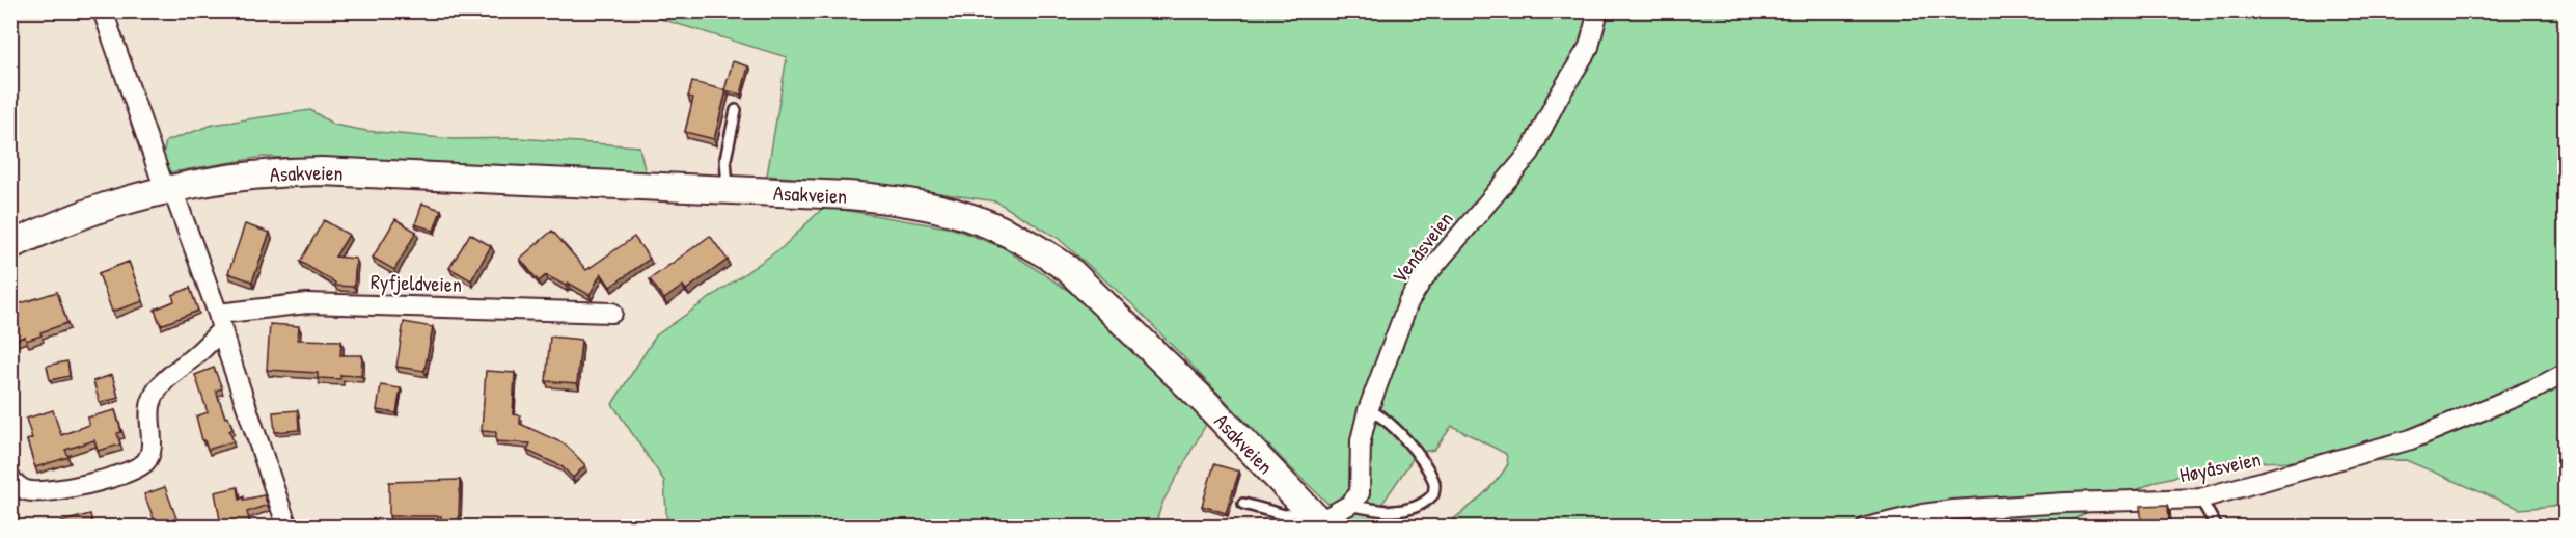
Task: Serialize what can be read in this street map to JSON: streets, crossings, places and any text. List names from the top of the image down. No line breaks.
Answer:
{"streets":{"main road":["Asakveien"],"street":["Venåsveien","Ryfjeldveien","Høyåsveien"]}}
